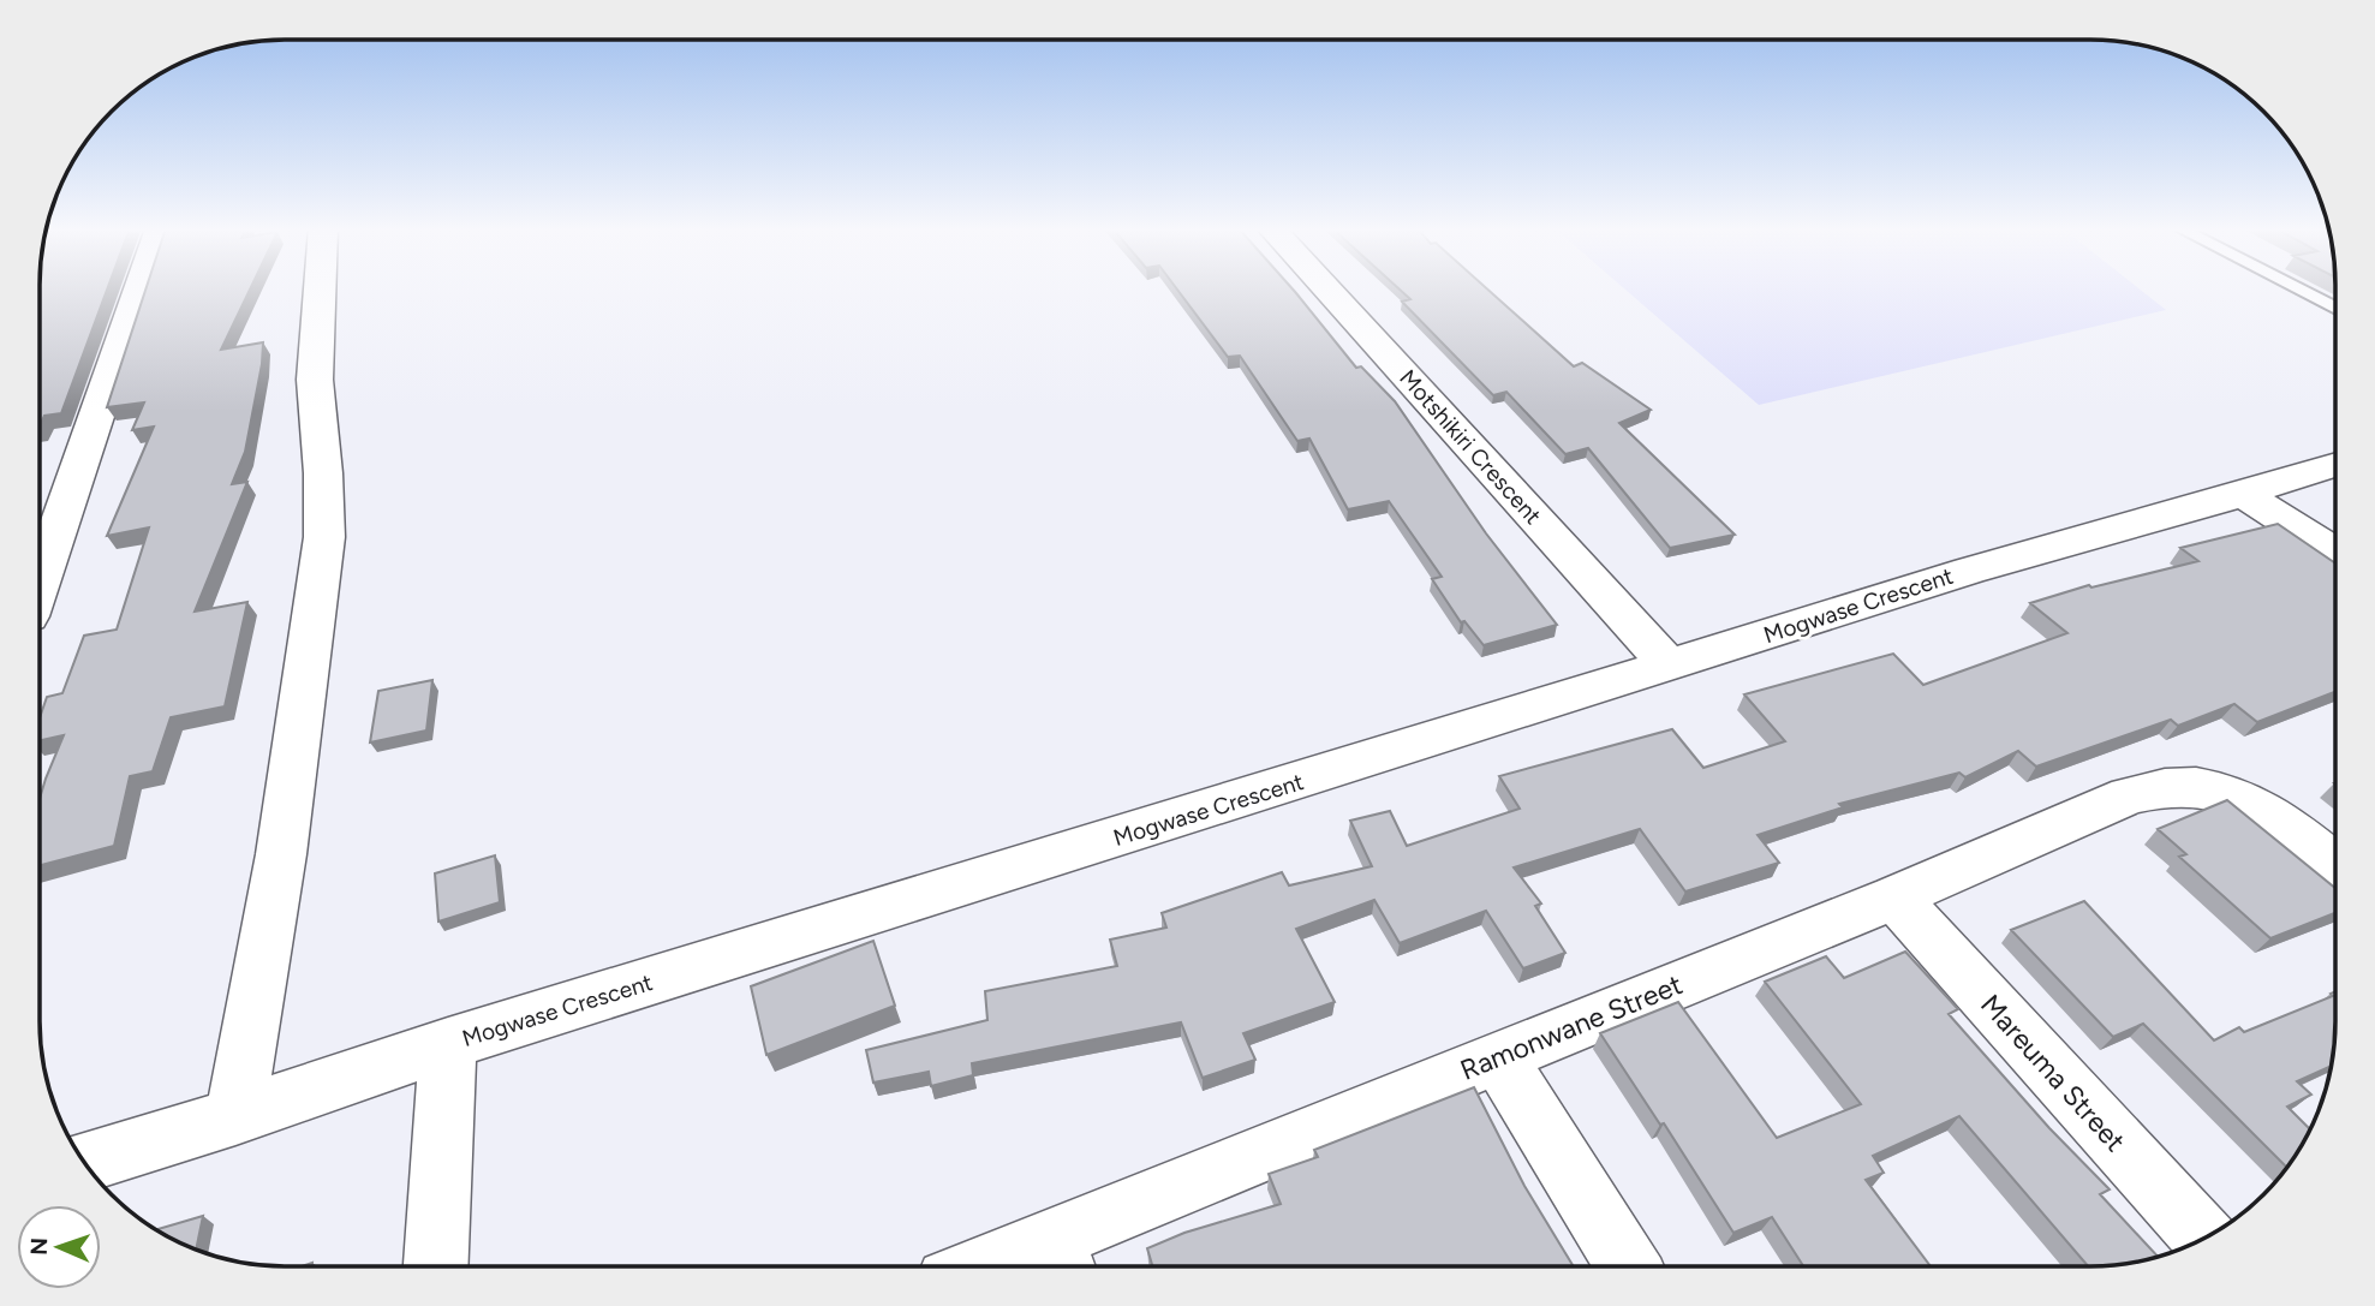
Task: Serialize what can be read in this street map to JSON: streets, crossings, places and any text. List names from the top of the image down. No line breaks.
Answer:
{"streets":{"street":["Motshikiri Crescent","Mogwase Crescent","Ramonwane Street","Mareuma Street"]},"crossings":[["Motshikiri Crescent","Mogwase Crescent"],["Ramonwane Street","Mareuma Street"]],"north":"left"}
